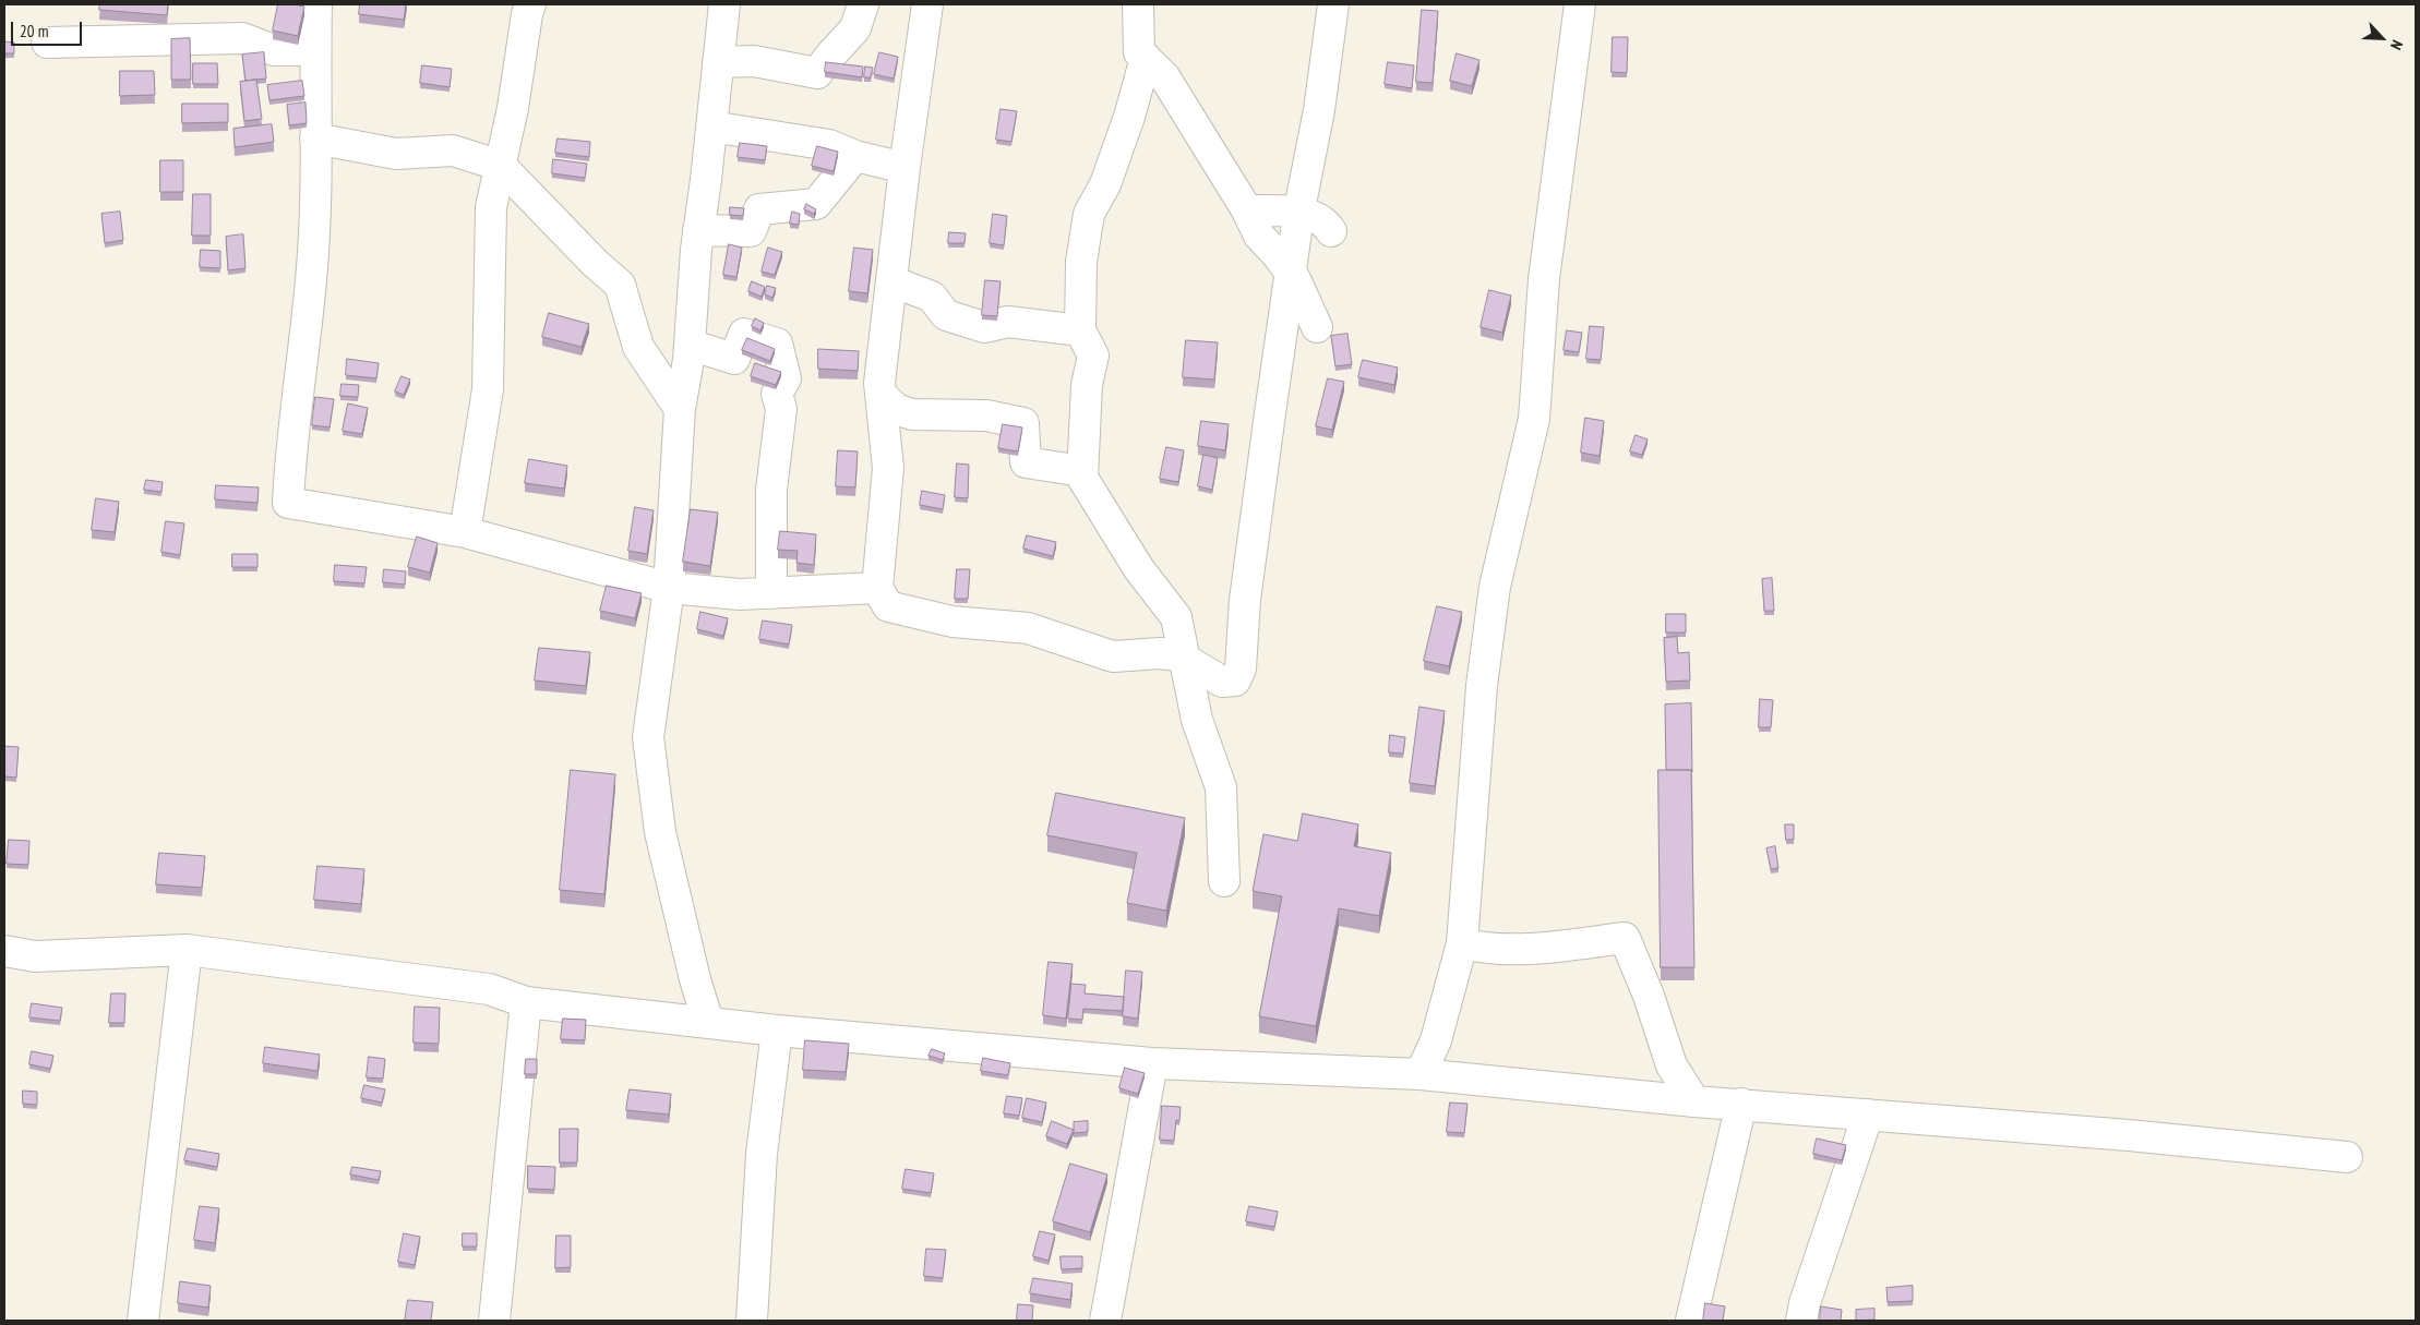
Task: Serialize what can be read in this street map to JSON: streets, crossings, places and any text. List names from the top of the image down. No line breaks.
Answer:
{"scale_bar":"20 m","north":"bottom right"}
